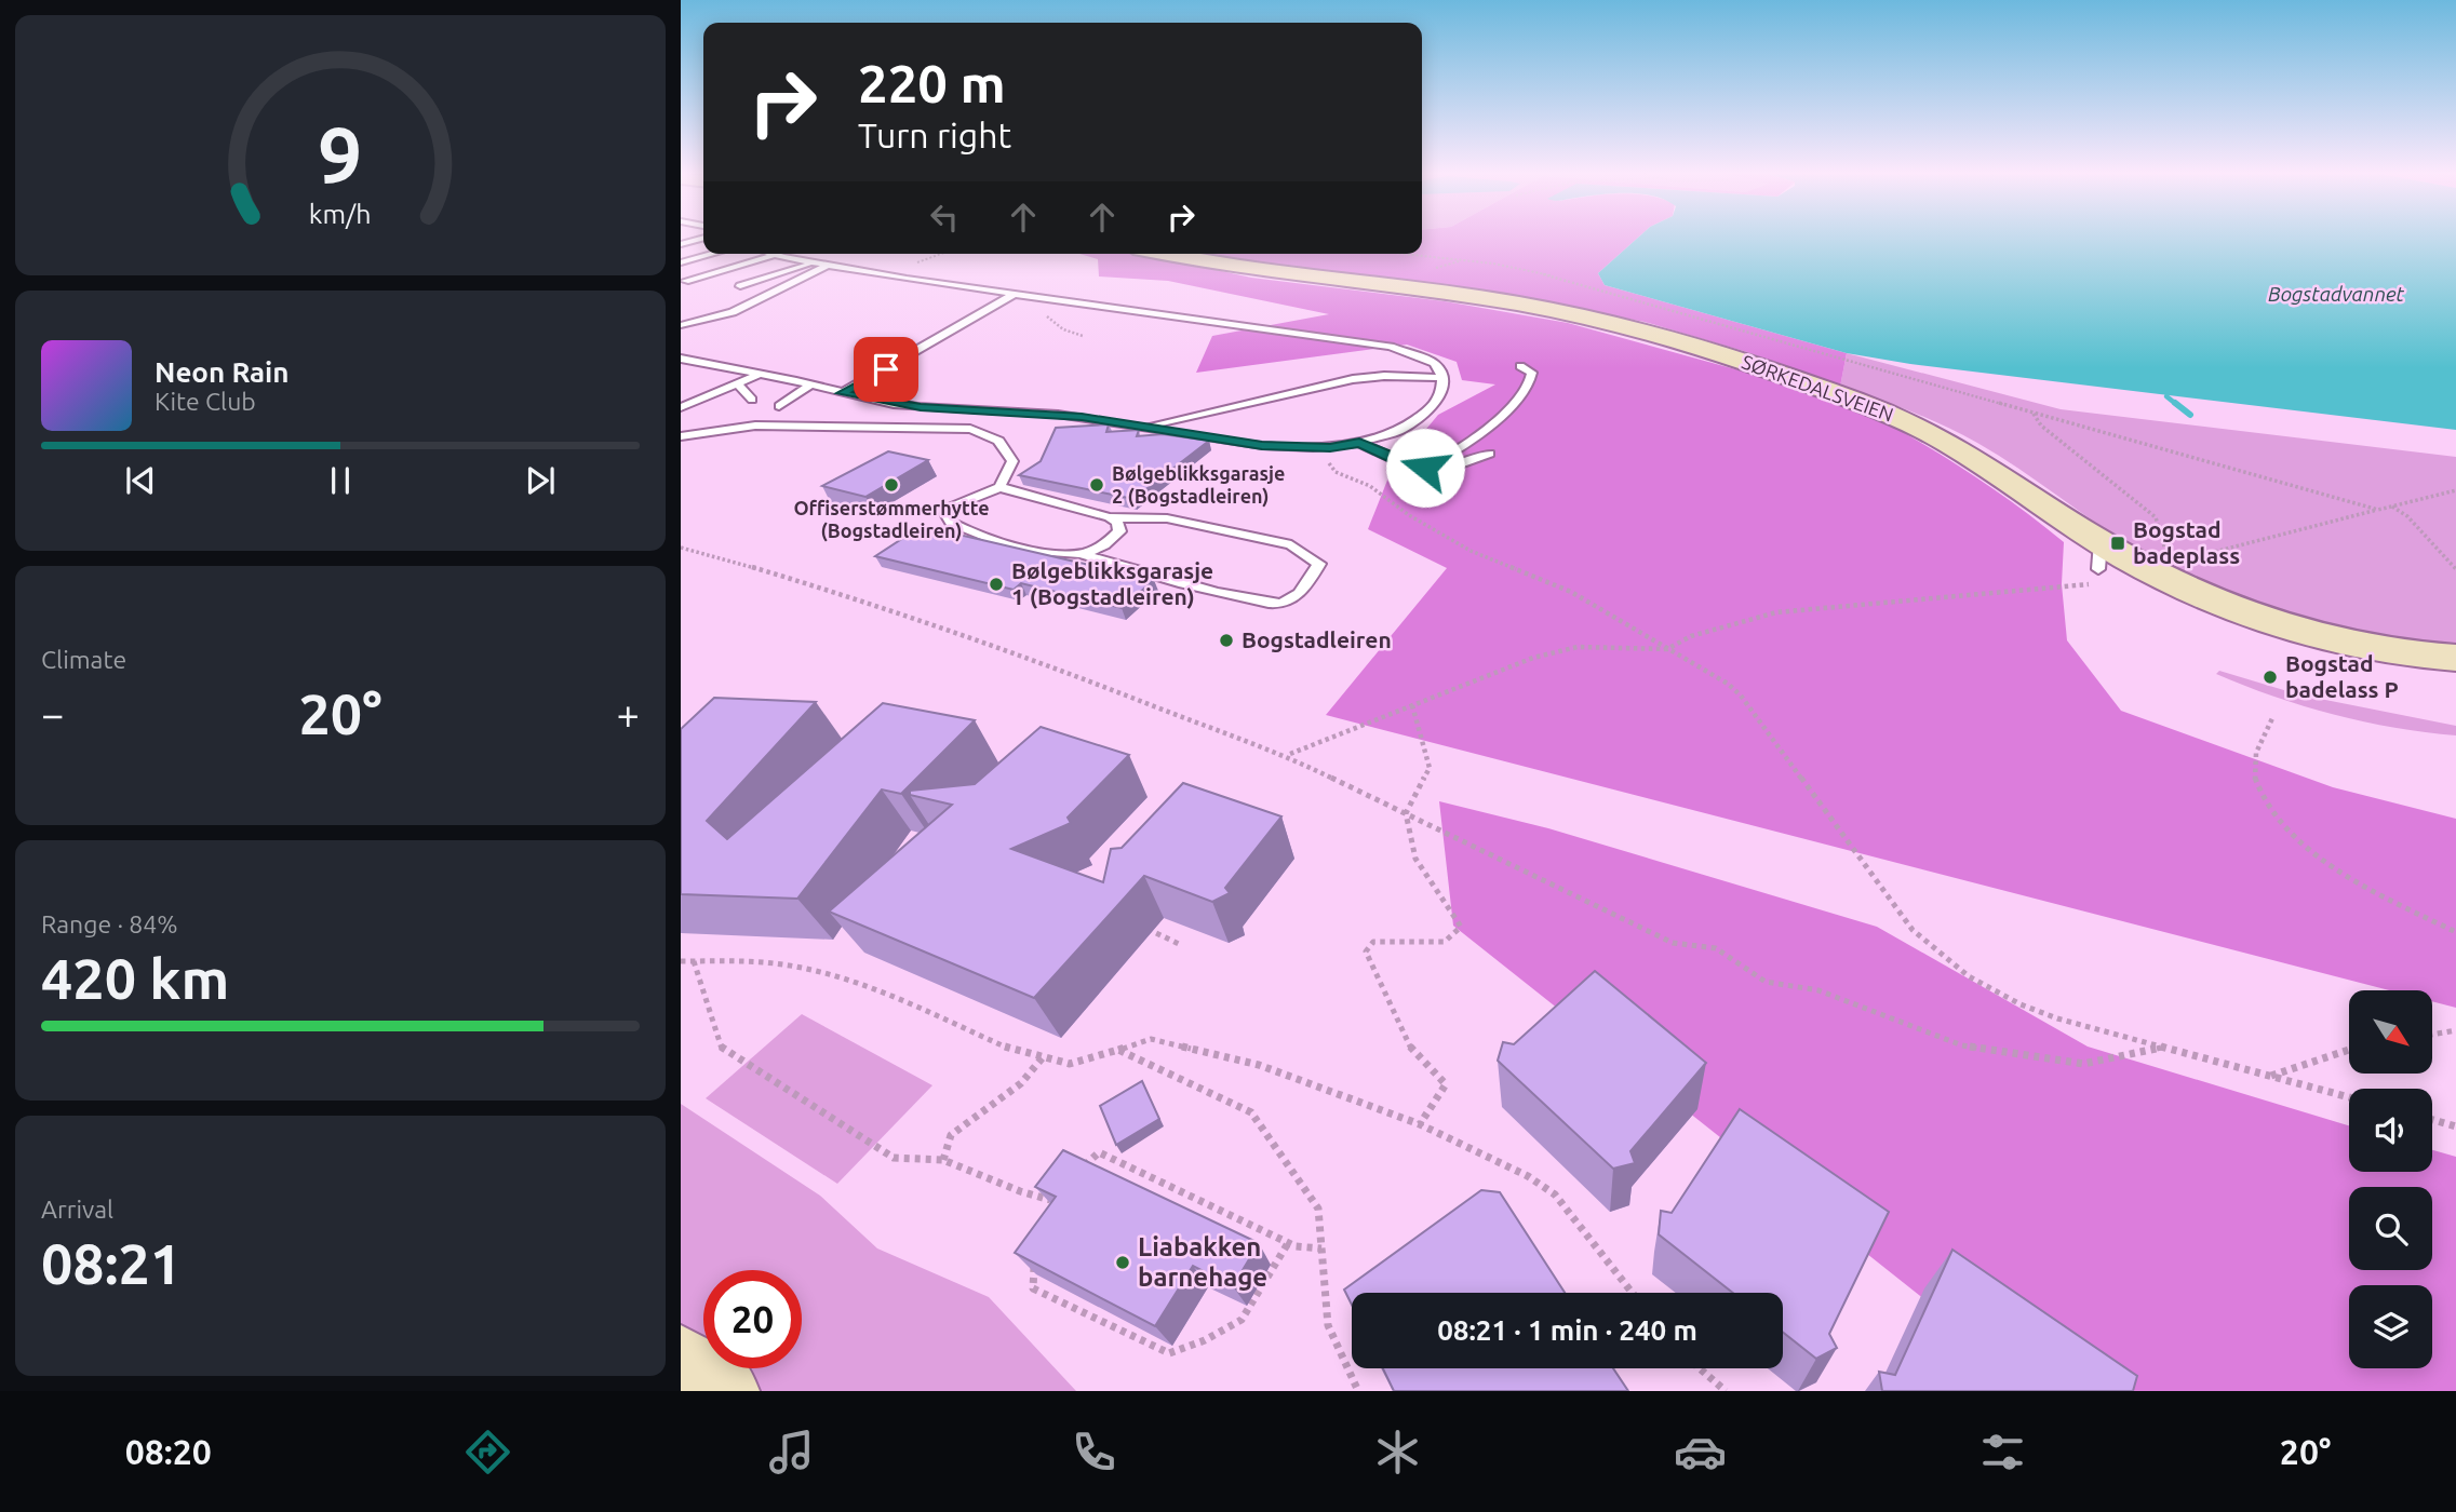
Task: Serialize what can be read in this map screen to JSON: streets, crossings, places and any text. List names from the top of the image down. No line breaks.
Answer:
{"streets":{"street":["SØRKEDALSVEIEN"]},"water":["Bogstadvannet"],"places":{"other":["Offiserstømmerhytte (Bogstadleiren)","Bølgeblikksgarasje 2 (Bogstadleiren)","Bølgeblikksgarasje 1 (Bogstadleiren)","Bogstadleiren","Bogstad badelass P","Liabakken barnehage"],"transit":["Bogstad badeplass"]},"north":"bottom right","page":{"turn":["220 m","Turn right"],"song":["Neon Rain","Kite Club"],"tile":["Climate",["Range · 84%","420 km"],["Arrival","08:21"]],"heat":["−","20°","+"],"limit":"20","trip":"08:21 · 1 min · 240 m","tabs":["08:20","20°"],"gauge":["9","km/h"]}}
